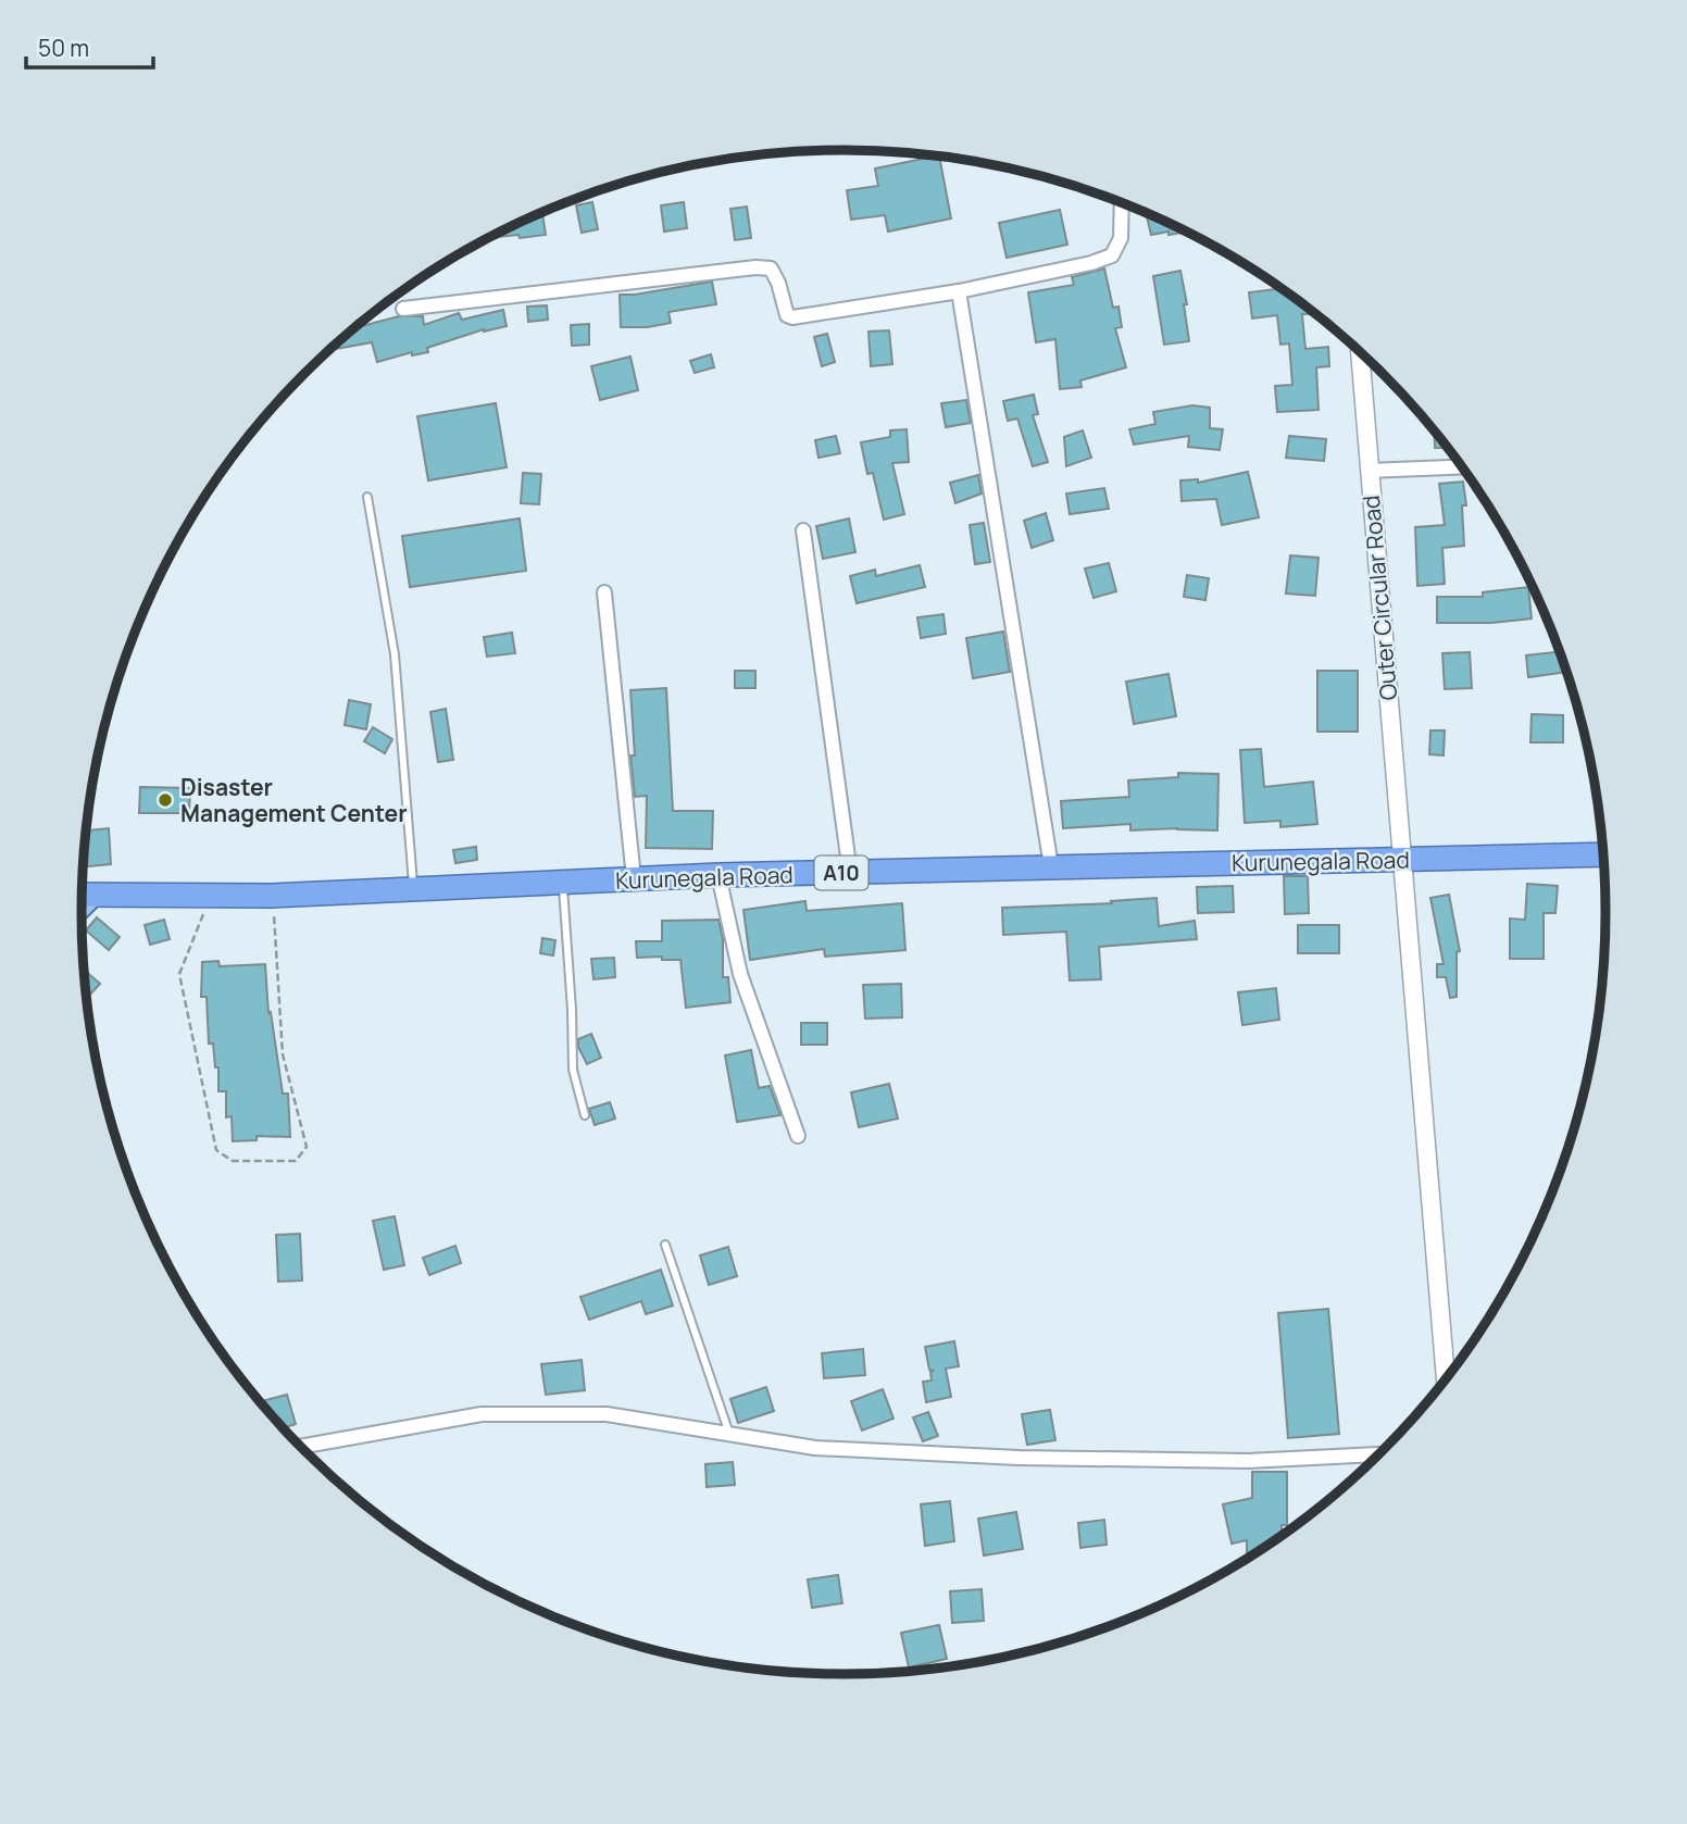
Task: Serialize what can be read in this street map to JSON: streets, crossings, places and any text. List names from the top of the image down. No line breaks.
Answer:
{"streets":{"highway":["Kurunegala Road","A10"],"street":["Outer Circular Road"]},"crossings":[["Outer Circular Road","Kurunegala Road"]],"places":["Disaster Management Center"],"scale_bar":"50 m"}
